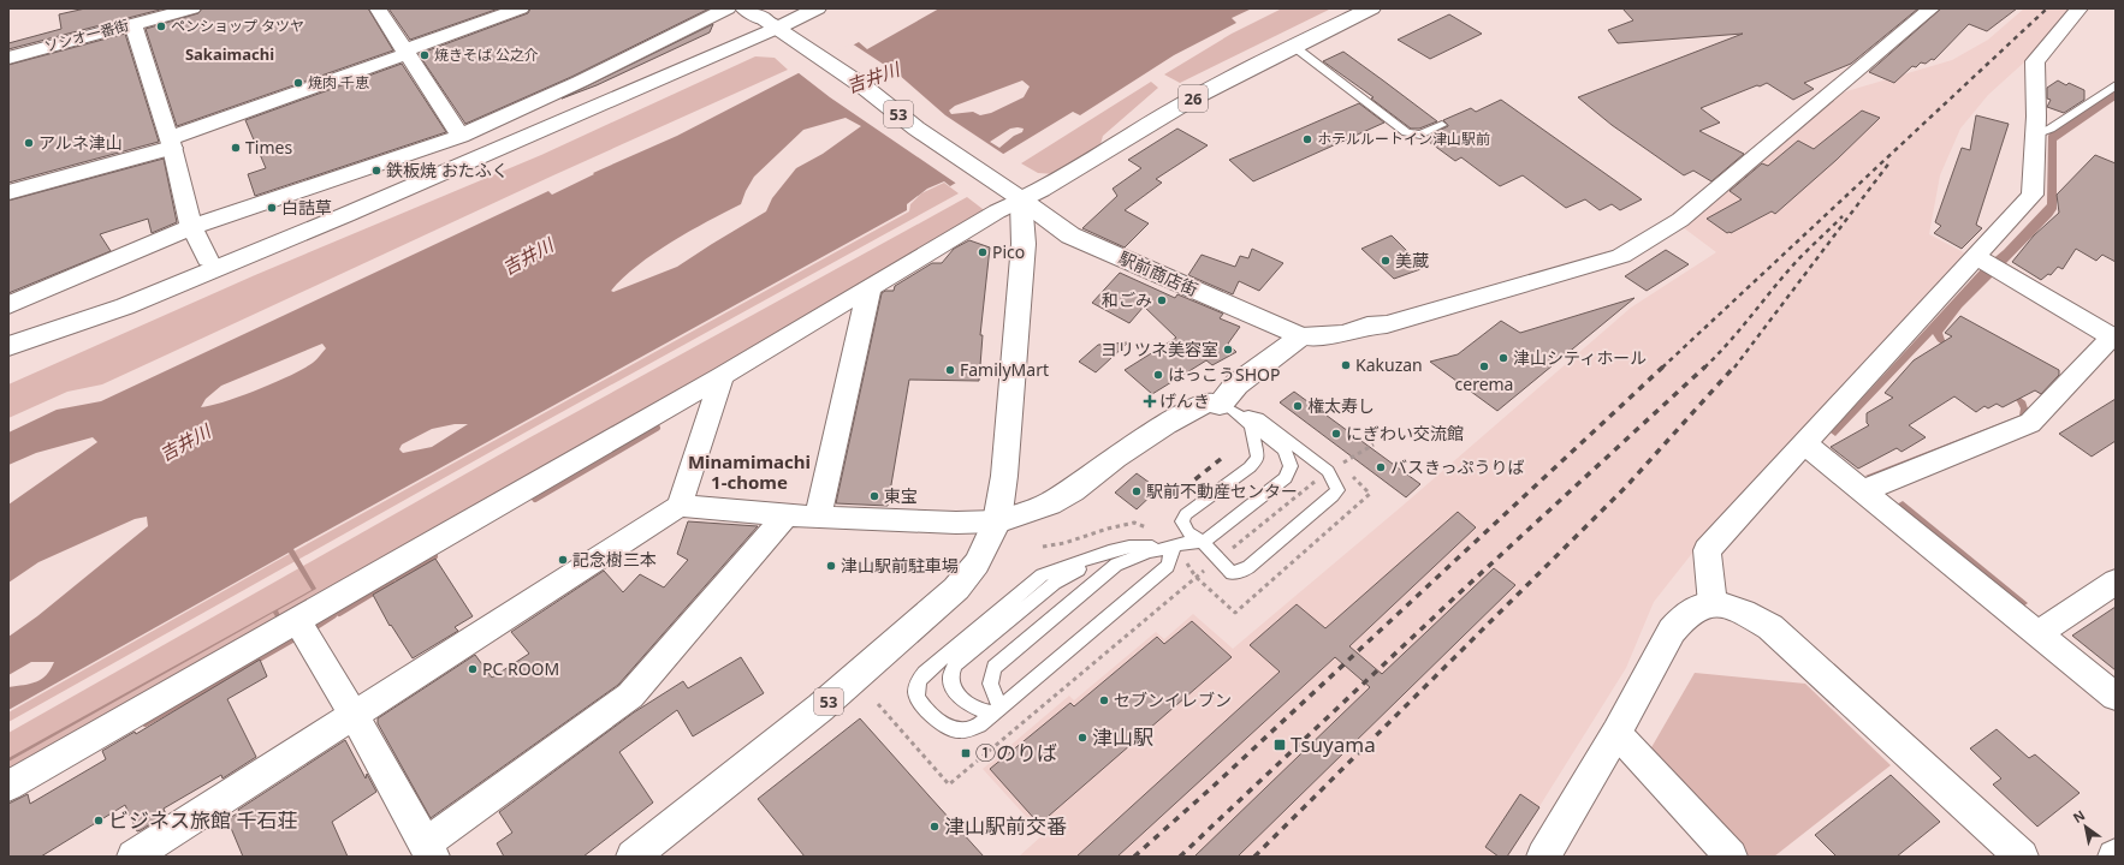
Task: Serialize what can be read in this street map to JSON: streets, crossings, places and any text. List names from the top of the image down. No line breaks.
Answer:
{"streets":{"main road":["26","53","駅前商店街"],"street":["ソシオ一番街"]},"crossings":[["26","53"],["26","駅前商店街"],["53","駅前商店街"]],"districts":["Sakaimachi","Minamimachi 1-chome"],"water":["吉井川"],"places":{"other":["ペンショップ タツヤ","焼きそば 公之介","焼肉 千恵","ホテルルートイン津山駅前","アルネ津山","Times","鉄板焼 おたふく","白詰草","Pico","美蔵","和ごみ","ヨリツネ美容室","津山シティホール","Kakuzan","cerema","FamilyMart","はっこうSHOP","権太寿し","にぎわい交流館","バスきっぷうりば","駅前不動産センター","東宝","記念樹三本","津山駅前駐車場","PC ROOM","セブンイレブン","津山駅","ビジネス旅館 千石荘","津山駅前交番"],"health":["げんき"],"transit":["Tsuyama","①のりば"]},"north":"top left"}
